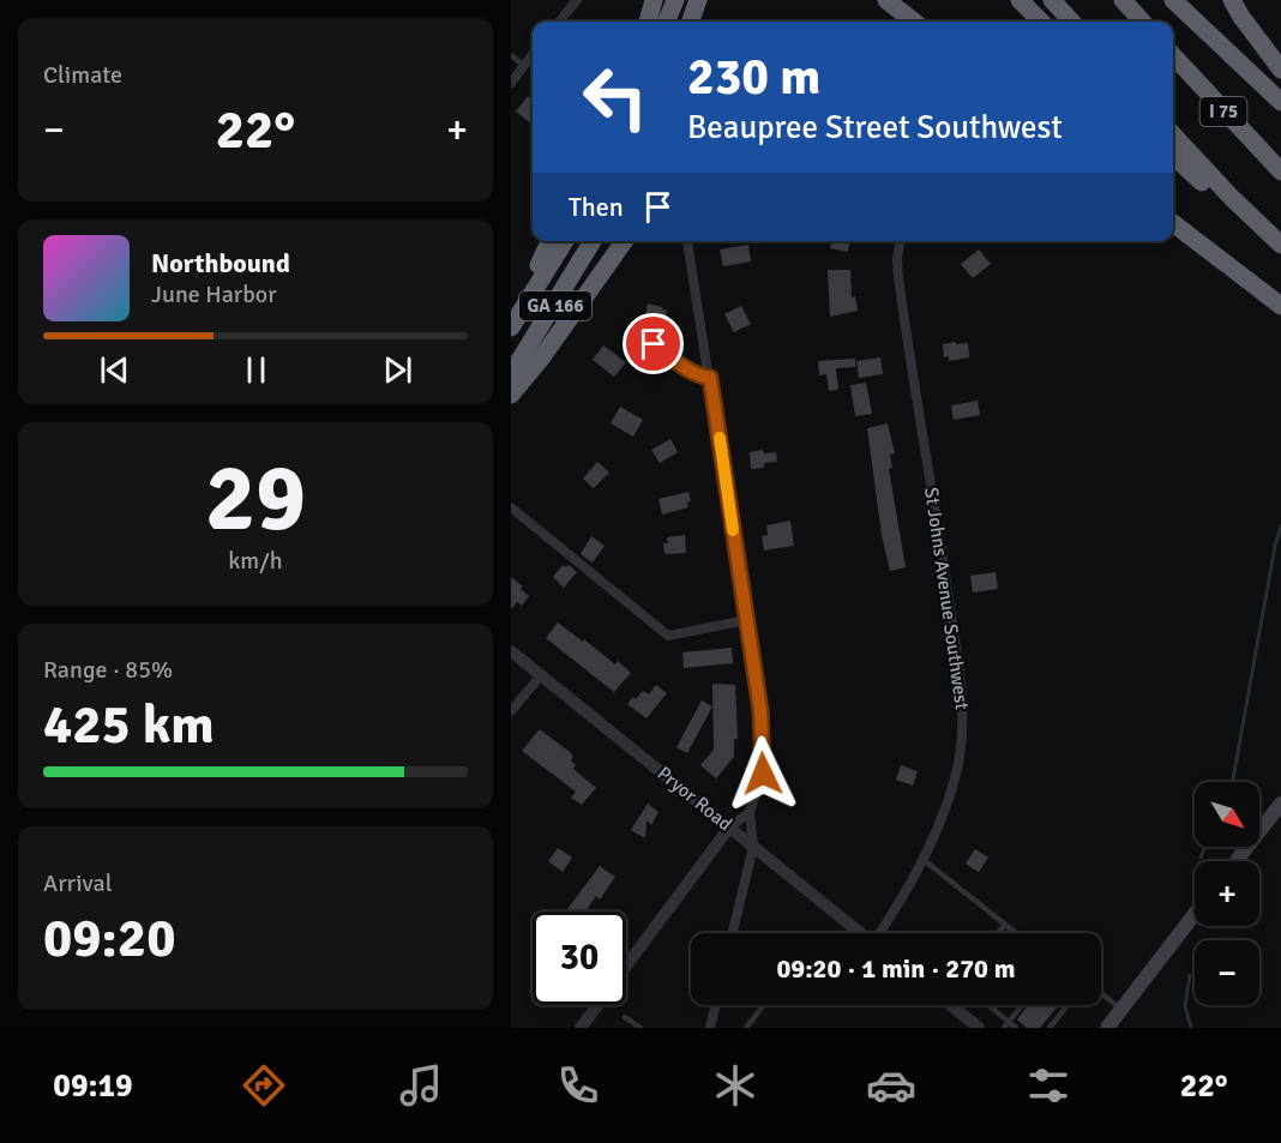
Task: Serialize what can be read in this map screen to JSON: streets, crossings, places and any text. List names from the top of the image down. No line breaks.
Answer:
{"streets":{"highway":["I 75","GA 166"],"street":["St Johns Avenue Southwest","Pryor Road"]},"north":"bottom right","page":{"tile":["Climate",["29","km/h"],["Range · 85%","425 km"],["Arrival","09:20"]],"turn":["230 m","Beaupree Street Southwest"],"heat":["−","22°","+"],"then":"Then","song":["Northbound","June Harbor"],"map_buttons":["+","−"],"limit":"30","trip":"09:20 · 1 min · 270 m","tabs":["09:19","22°"]}}
